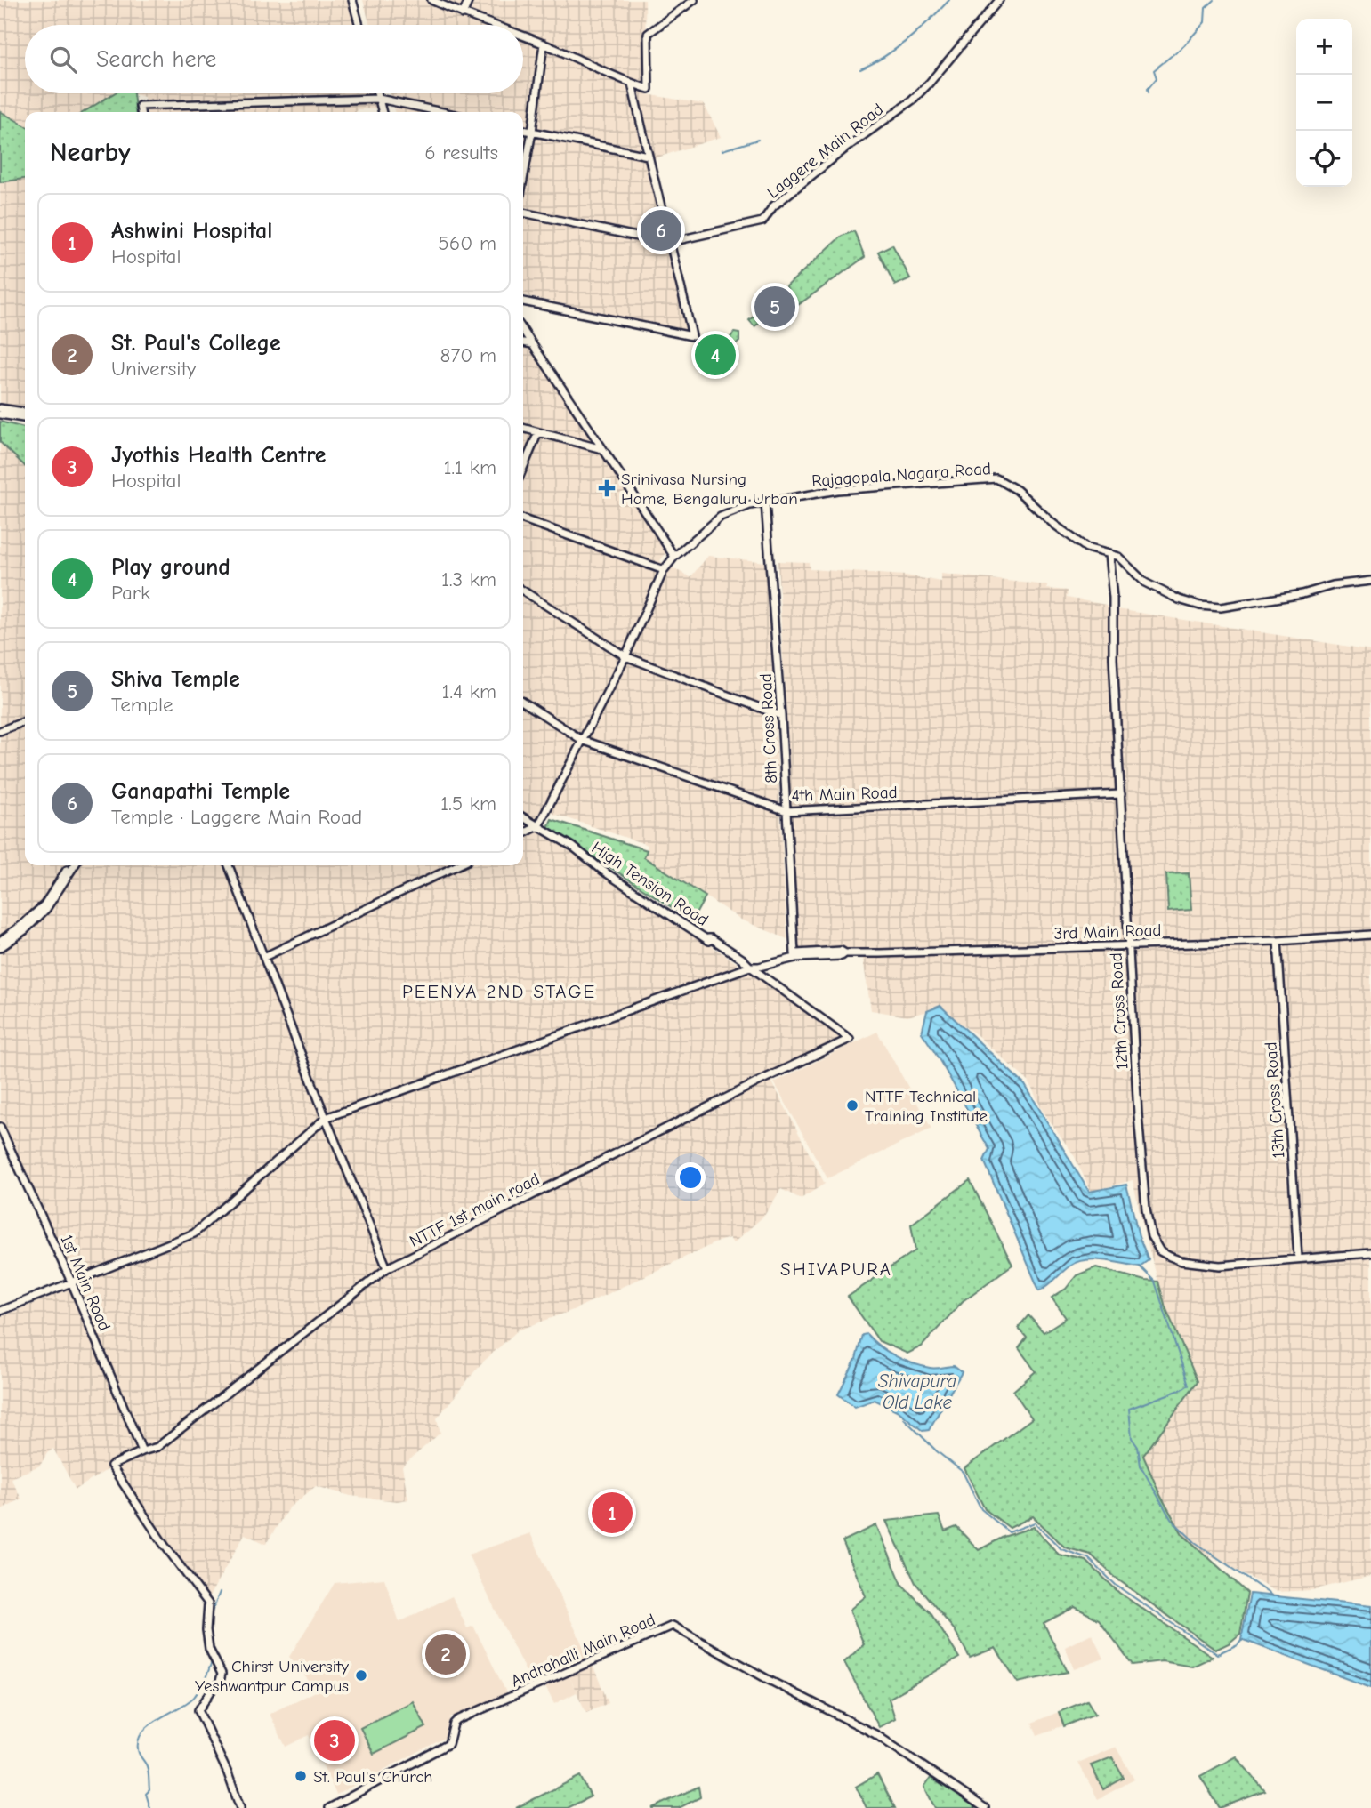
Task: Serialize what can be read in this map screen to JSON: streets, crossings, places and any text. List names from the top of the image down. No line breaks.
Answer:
{"streets":{"street":["Laggere Main Road","Rajagopala Nagara Road","8th Cross Road","4th Main Road","High Tension Road","3rd Main Road","12th Cross Road","13th Cross Road","NTTF 1st main road","1st Main Road","Andrahalli Main Road"]},"crossings":[["Rajagopala Nagara Road","8th Cross Road"],["Rajagopala Nagara Road","4th Main Road"],["Rajagopala Nagara Road","High Tension Road"],["Rajagopala Nagara Road","12th Cross Road"],["8th Cross Road","4th Main Road"],["8th Cross Road","3rd Main Road"],["4th Main Road","12th Cross Road"],["High Tension Road","3rd Main Road"],["High Tension Road","NTTF 1st main road"],["3rd Main Road","12th Cross Road"],["3rd Main Road","13th Cross Road"],["12th Cross Road","13th Cross Road"],["NTTF 1st main road","1st Main Road"]],"districts":["PEENYA 2ND STAGE","SHIVAPURA"],"water":["Shivapura Old Lake"],"places":{"health":["Srinivasa Nursing Home, Bengaluru Urban"],"other":["NTTF Technical Training Institute","Chirst University Yeshwantpur Campus","St. Paul's Church"]},"page":{"map_buttons":["+","−"],"search":"Search here","heading":["Nearby","6 results"],"list":[{"mark":"1","name":"Ashwini Hospital","note":"Hospital","value":"560 m"},{"mark":"2","name":"St. Paul's College","note":"University","value":"870 m"},{"mark":"3","name":"Jyothis Health Centre","note":"Hospital","value":"1.1 km"},{"mark":"4","name":"Play ground","note":"Park","value":"1.3 km"},{"mark":"5","name":"Shiva Temple","note":"Temple","value":"1.4 km"},{"mark":"6","name":"Ganapathi Temple","note":"Temple · Laggere Main Road","value":"1.5 km"}],"pins":["6","5","4","1","2","3"]}}
